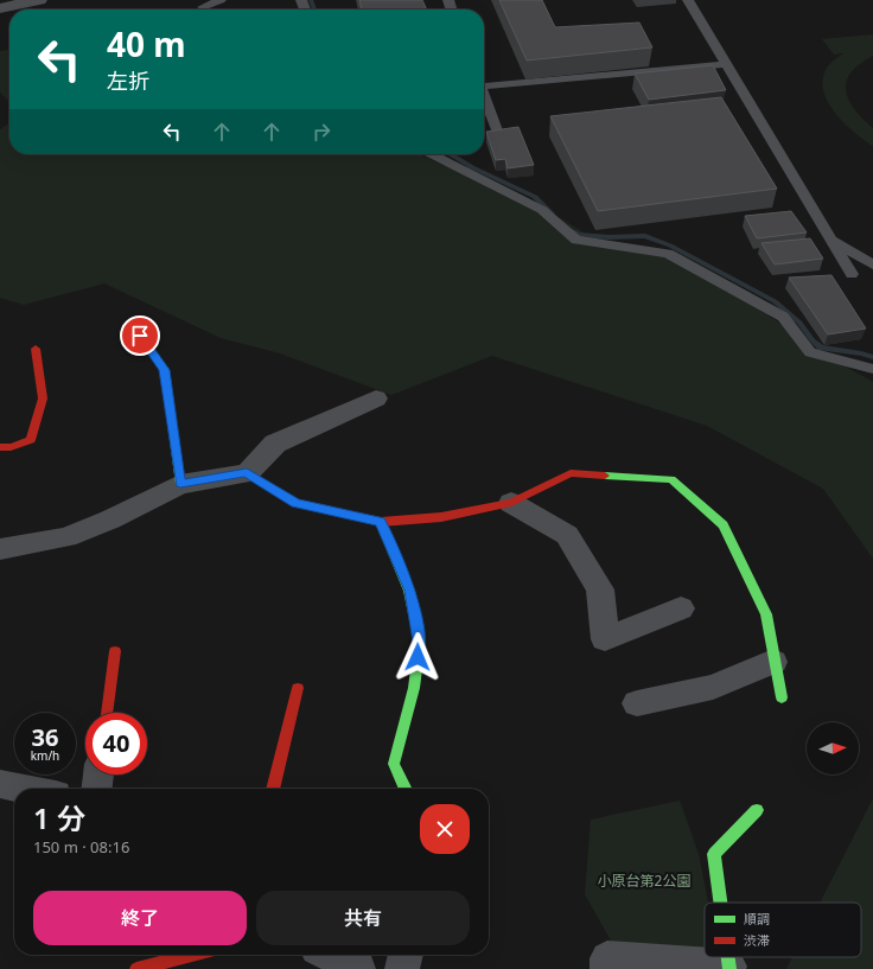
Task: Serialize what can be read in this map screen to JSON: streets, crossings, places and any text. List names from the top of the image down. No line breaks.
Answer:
{"parks":["小原台第2公園"],"legend":["順調","渋滞"],"north":"right","page":{"turn":["40 m","左折"],"speed":"36 km/h","limit":"40","heading":["1 分","150 m · 08:16"],"buttons":["終了","共有"]}}
